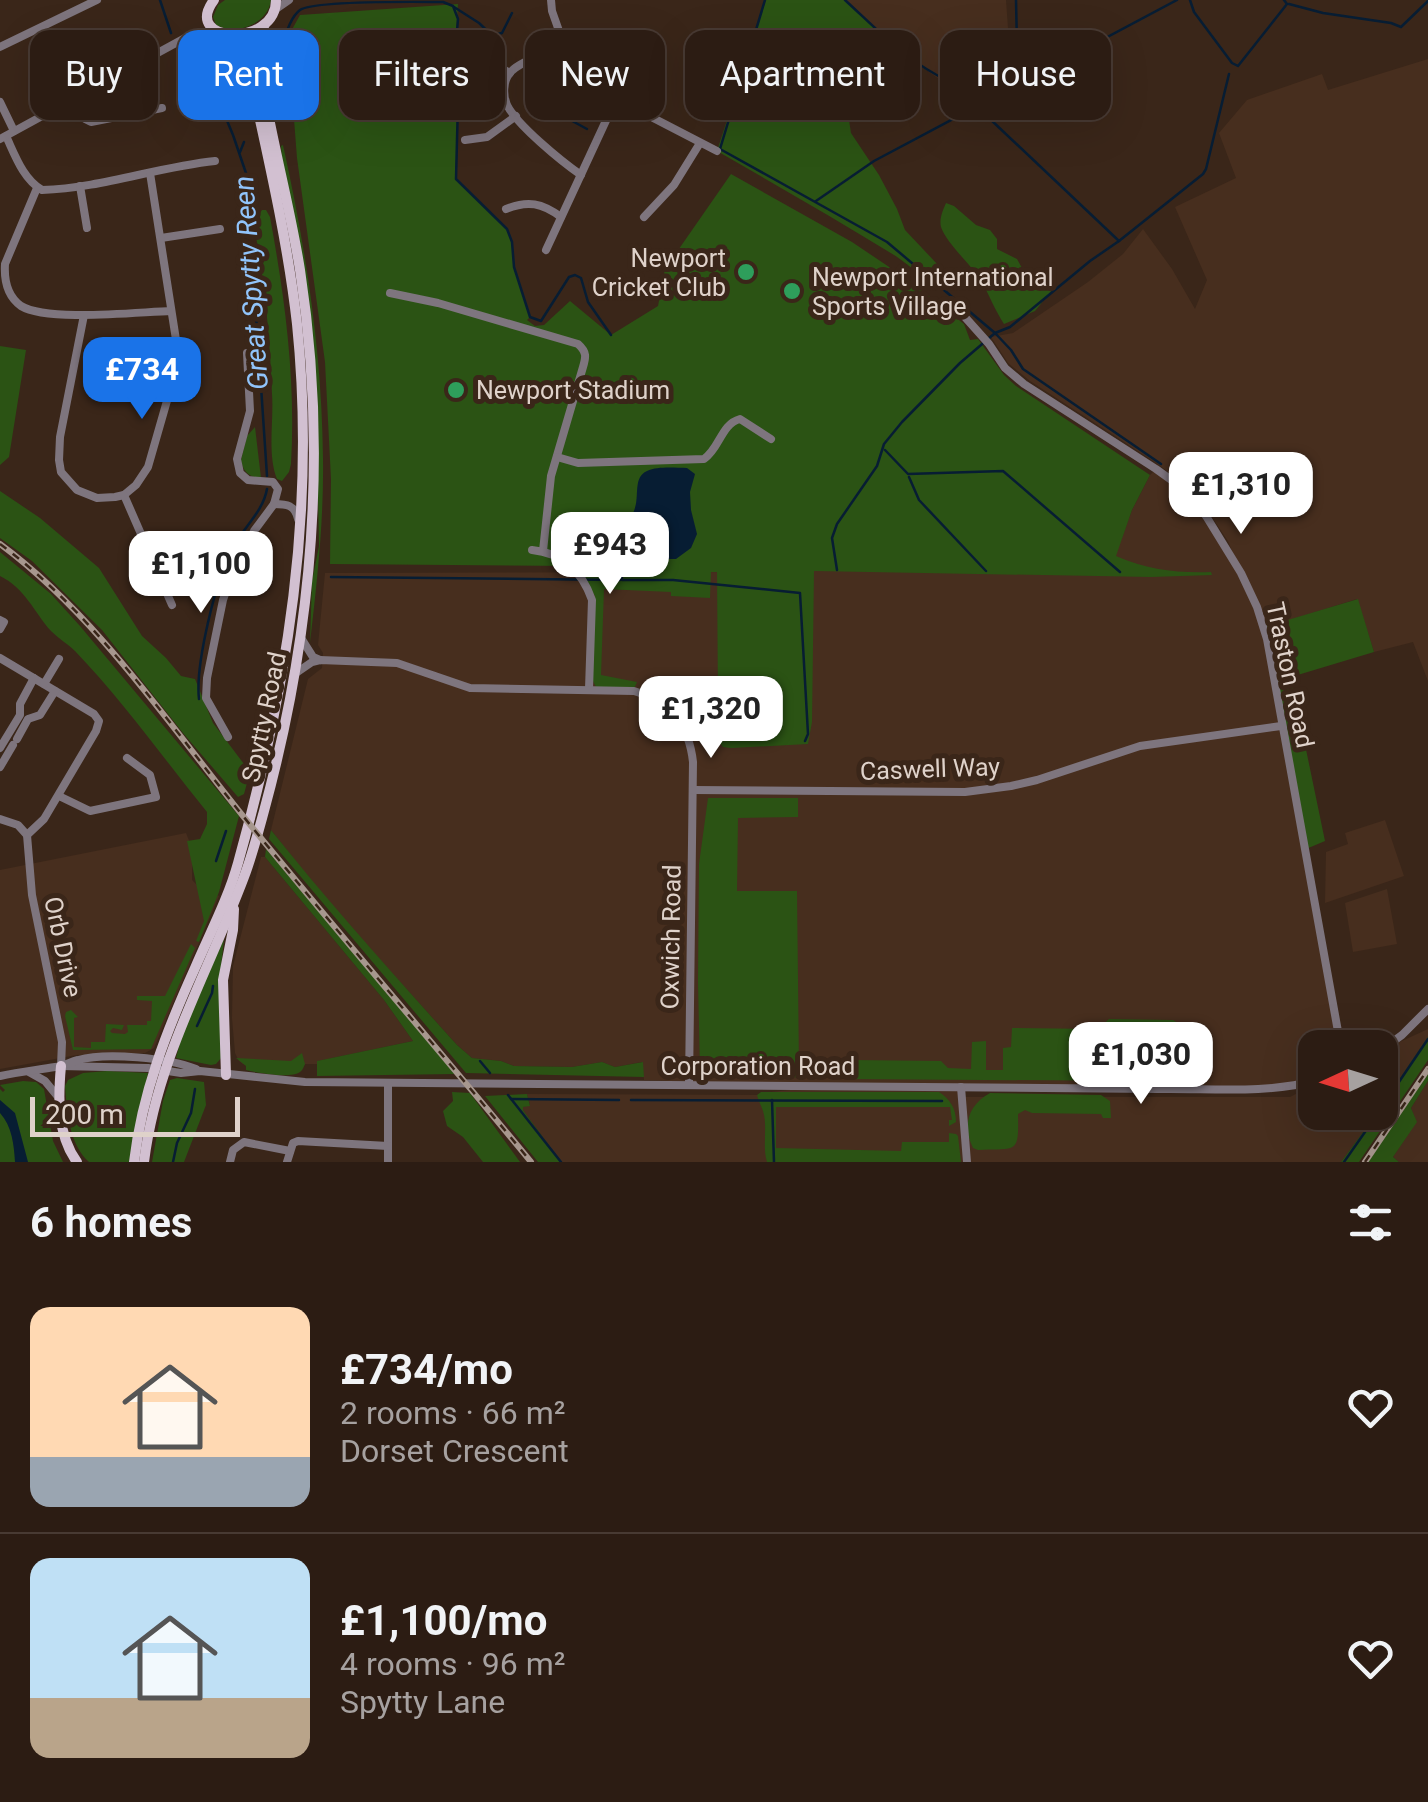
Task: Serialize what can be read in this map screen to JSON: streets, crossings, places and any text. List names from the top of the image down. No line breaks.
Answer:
{"streets":{"main road":["Spytty Road"],"street":["Traston Road","Caswell Way","Oxwich Road","Orb Drive","Corporation Road"]},"crossings":[["Traston Road","Caswell Way"],["Spytty Road","Corporation Road"],["Caswell Way","Oxwich Road"],["Oxwich Road","Corporation Road"],["Orb Drive","Corporation Road"]],"water":["Great Spytty Reen"],"places":["Newport Cricket Club","Newport International Sports Village","Newport Stadium"],"scale_bar":"200 m","north":"left","page":{"chip":["Buy","Rent","Filters","New","Apartment","House"],"price":["£734","£1,310","£943","£1,100","£1,320","£1,030"],"scale":"200 m","heading":"6 homes","list":[{"name":"£734/mo","note":"2 rooms · 66 m² · Dorset Crescent"},{"name":"£1,100/mo","note":"4 rooms · 96 m² · Spytty Lane"}]}}
